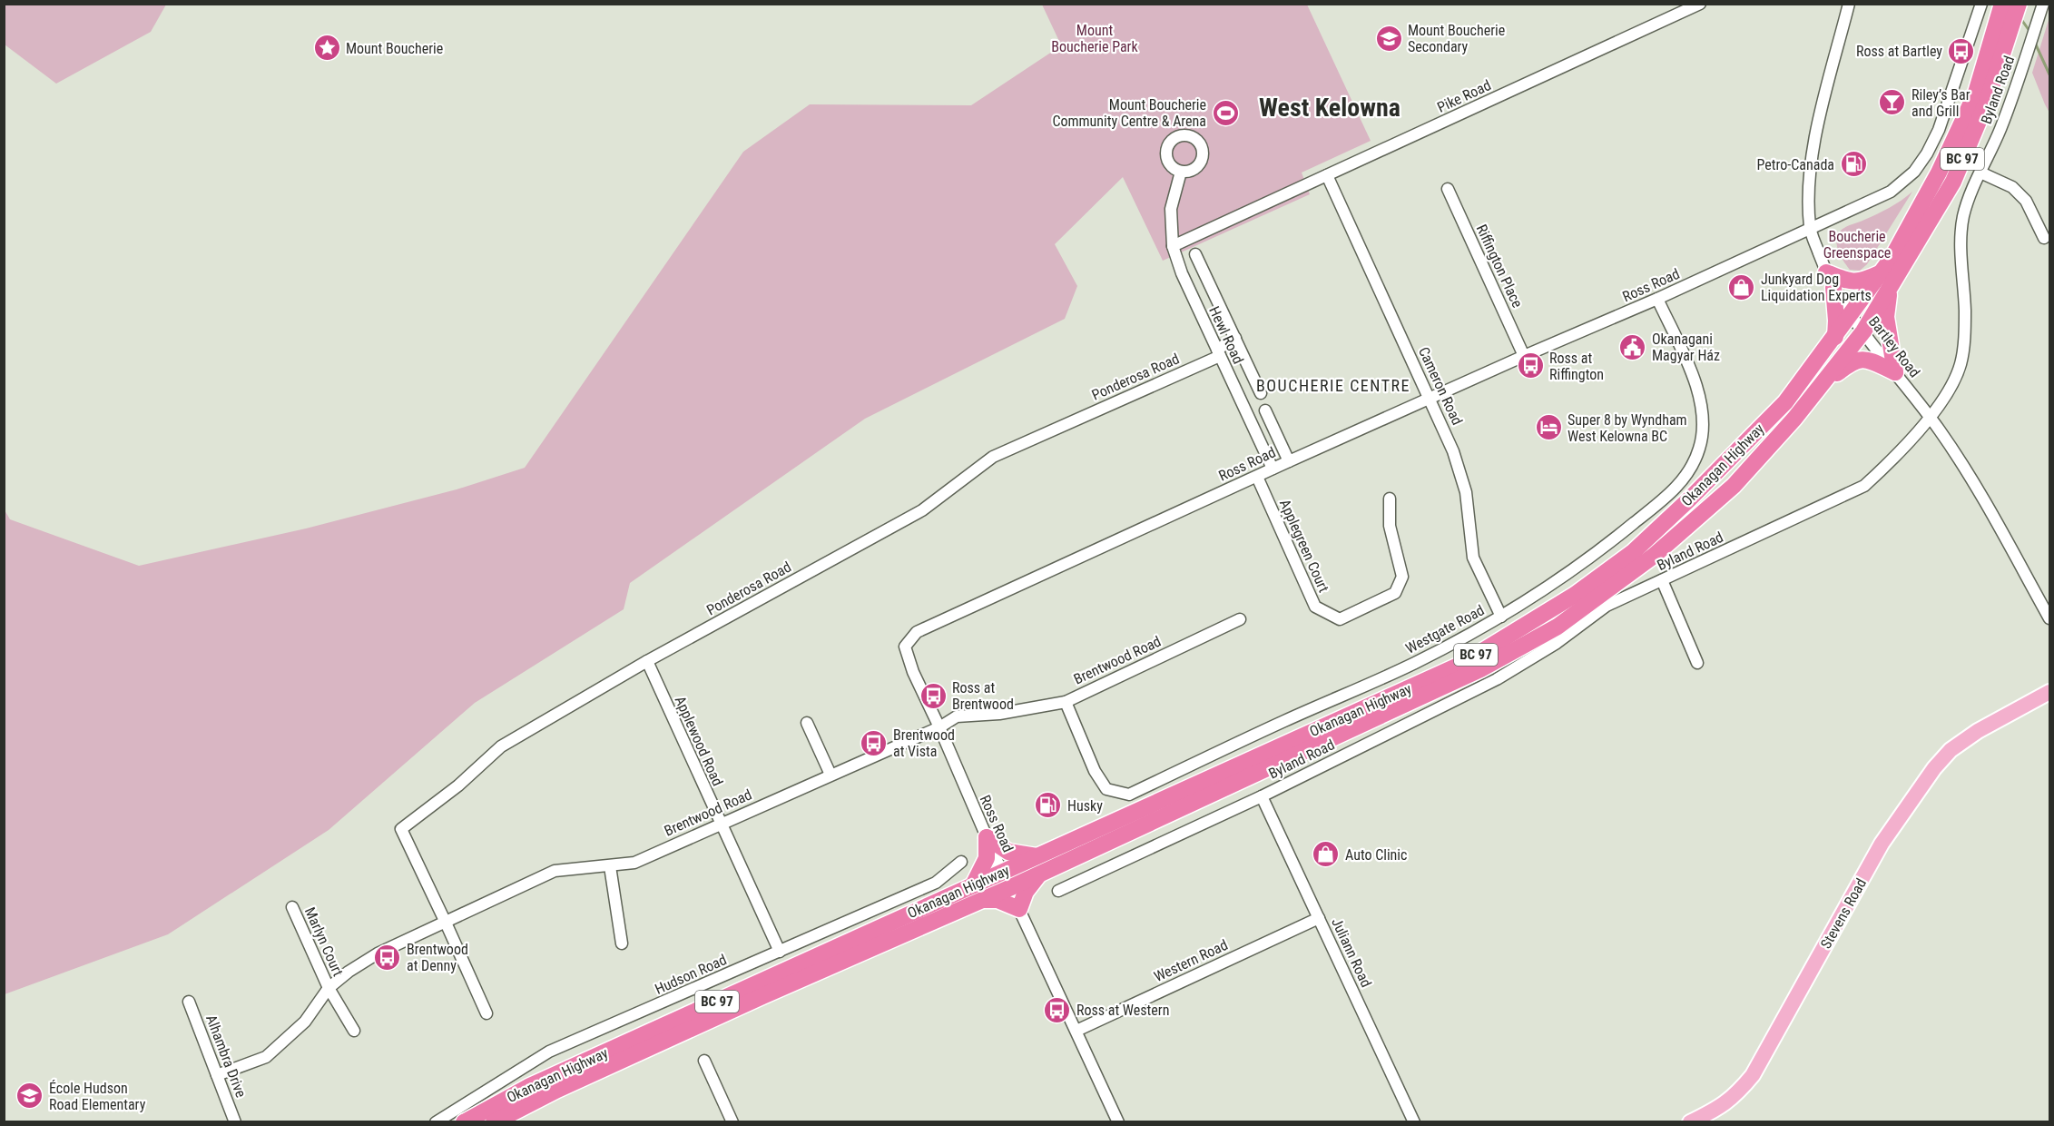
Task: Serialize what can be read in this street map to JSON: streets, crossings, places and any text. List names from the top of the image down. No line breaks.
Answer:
{"streets":{"highway":["BC 97","Okanagan Highway"],"main road":["Stevens Road"],"street":["Byland Road","Pike Road","Riffington Place","Ross Road","Hewl Road","Bartley Road","Ponderosa Road","Cameron Road","Applegreen Court","Westgate Road","Brentwood Road","Applewood Road","Marlyn Court","Juliann Road","Western Road","Hudson Road","Alhambra Drive"]},"crossings":[["Byland Road","Bartley Road"],["Byland Road","Juliann Road"],["Pike Road","Hewl Road"],["Pike Road","Cameron Road"],["Riffington Place","Ross Road"],["Ross Road","Hewl Road"],["Ross Road","Bartley Road"],["Ross Road","Cameron Road"],["Ross Road","Okanagan Highway"],["Ross Road","Applegreen Court"],["Ross Road","Westgate Road"],["Ross Road","Brentwood Road"],["Ross Road","Western Road"],["Hewl Road","Ponderosa Road"],["Bartley Road","Okanagan Highway"],["Ponderosa Road","Brentwood Road"],["Ponderosa Road","Applewood Road"],["Cameron Road","Westgate Road"],["Westgate Road","Brentwood Road"],["Brentwood Road","Applewood Road"],["Brentwood Road","Marlyn Court"],["Brentwood Road","Alhambra Drive"],["Applewood Road","Hudson Road"],["Juliann Road","Western Road"]],"districts":["West Kelowna","BOUCHERIE CENTRE"],"parks":["Mount Boucherie Park","Boucherie Greenspace"],"places":{"school or university":["Mount Boucherie Secondary","École Hudson Road Elementary"],"place":["Mount Boucherie"],"bus stop":["Ross at Bartley","Ross at Riffington","Ross at Brentwood","Brentwood at Vista","Brentwood at Denny","Ross at Western"],"bar":["Riley’s Bar and Grill"],"sports":["Mount Boucherie Community Centre & Arena"],"fuel station":["Petro-Canada","Husky"],"shop":["Junkyard Dog Liquidation Experts","Auto Clinic"],"public building":["Okanagani Magyar Ház"],"hotel":["Super 8 by Wyndham West Kelowna BC"]}}
